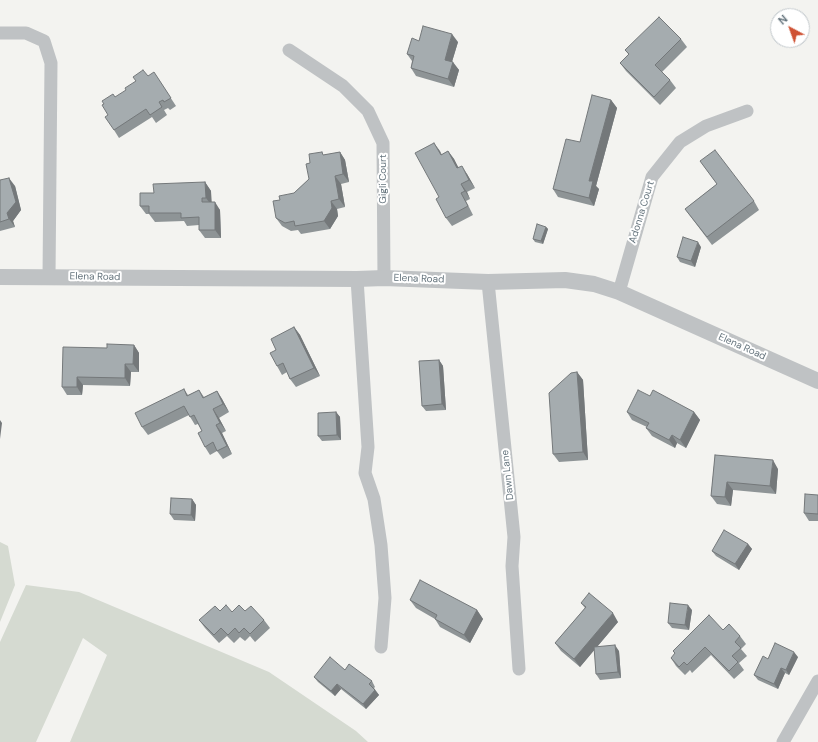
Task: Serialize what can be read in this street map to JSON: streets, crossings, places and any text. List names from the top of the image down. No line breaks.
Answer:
{"streets":{"street":["Gigli Court","Adonna Court","Elena Road","Dawn Lane"]},"crossings":[["Gigli Court","Elena Road"],["Adonna Court","Elena Road"],["Elena Road","Dawn Lane"]],"north":"top left"}
